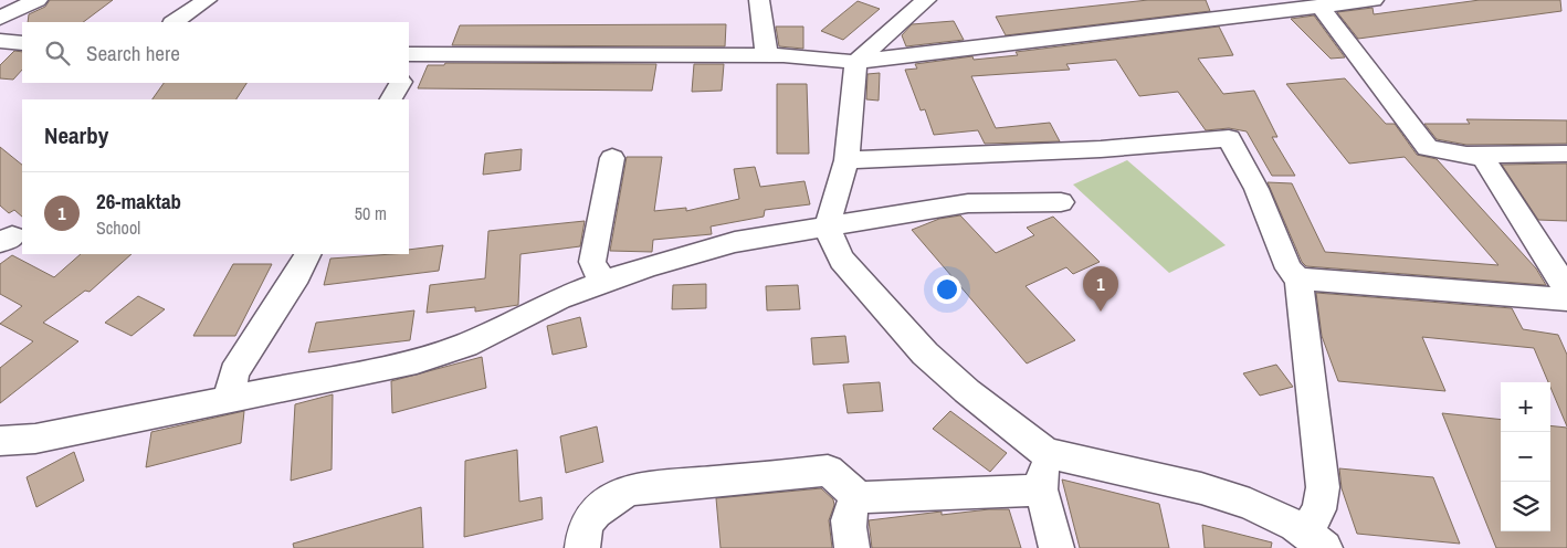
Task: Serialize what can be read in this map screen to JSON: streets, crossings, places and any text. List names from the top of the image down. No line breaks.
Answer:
{"page":{"search":"Search here","heading":"Nearby","list":[{"mark":"1","name":"26-maktab","note":"School","value":"50 m"}],"pins":"1","map_buttons":["+","−"]}}
